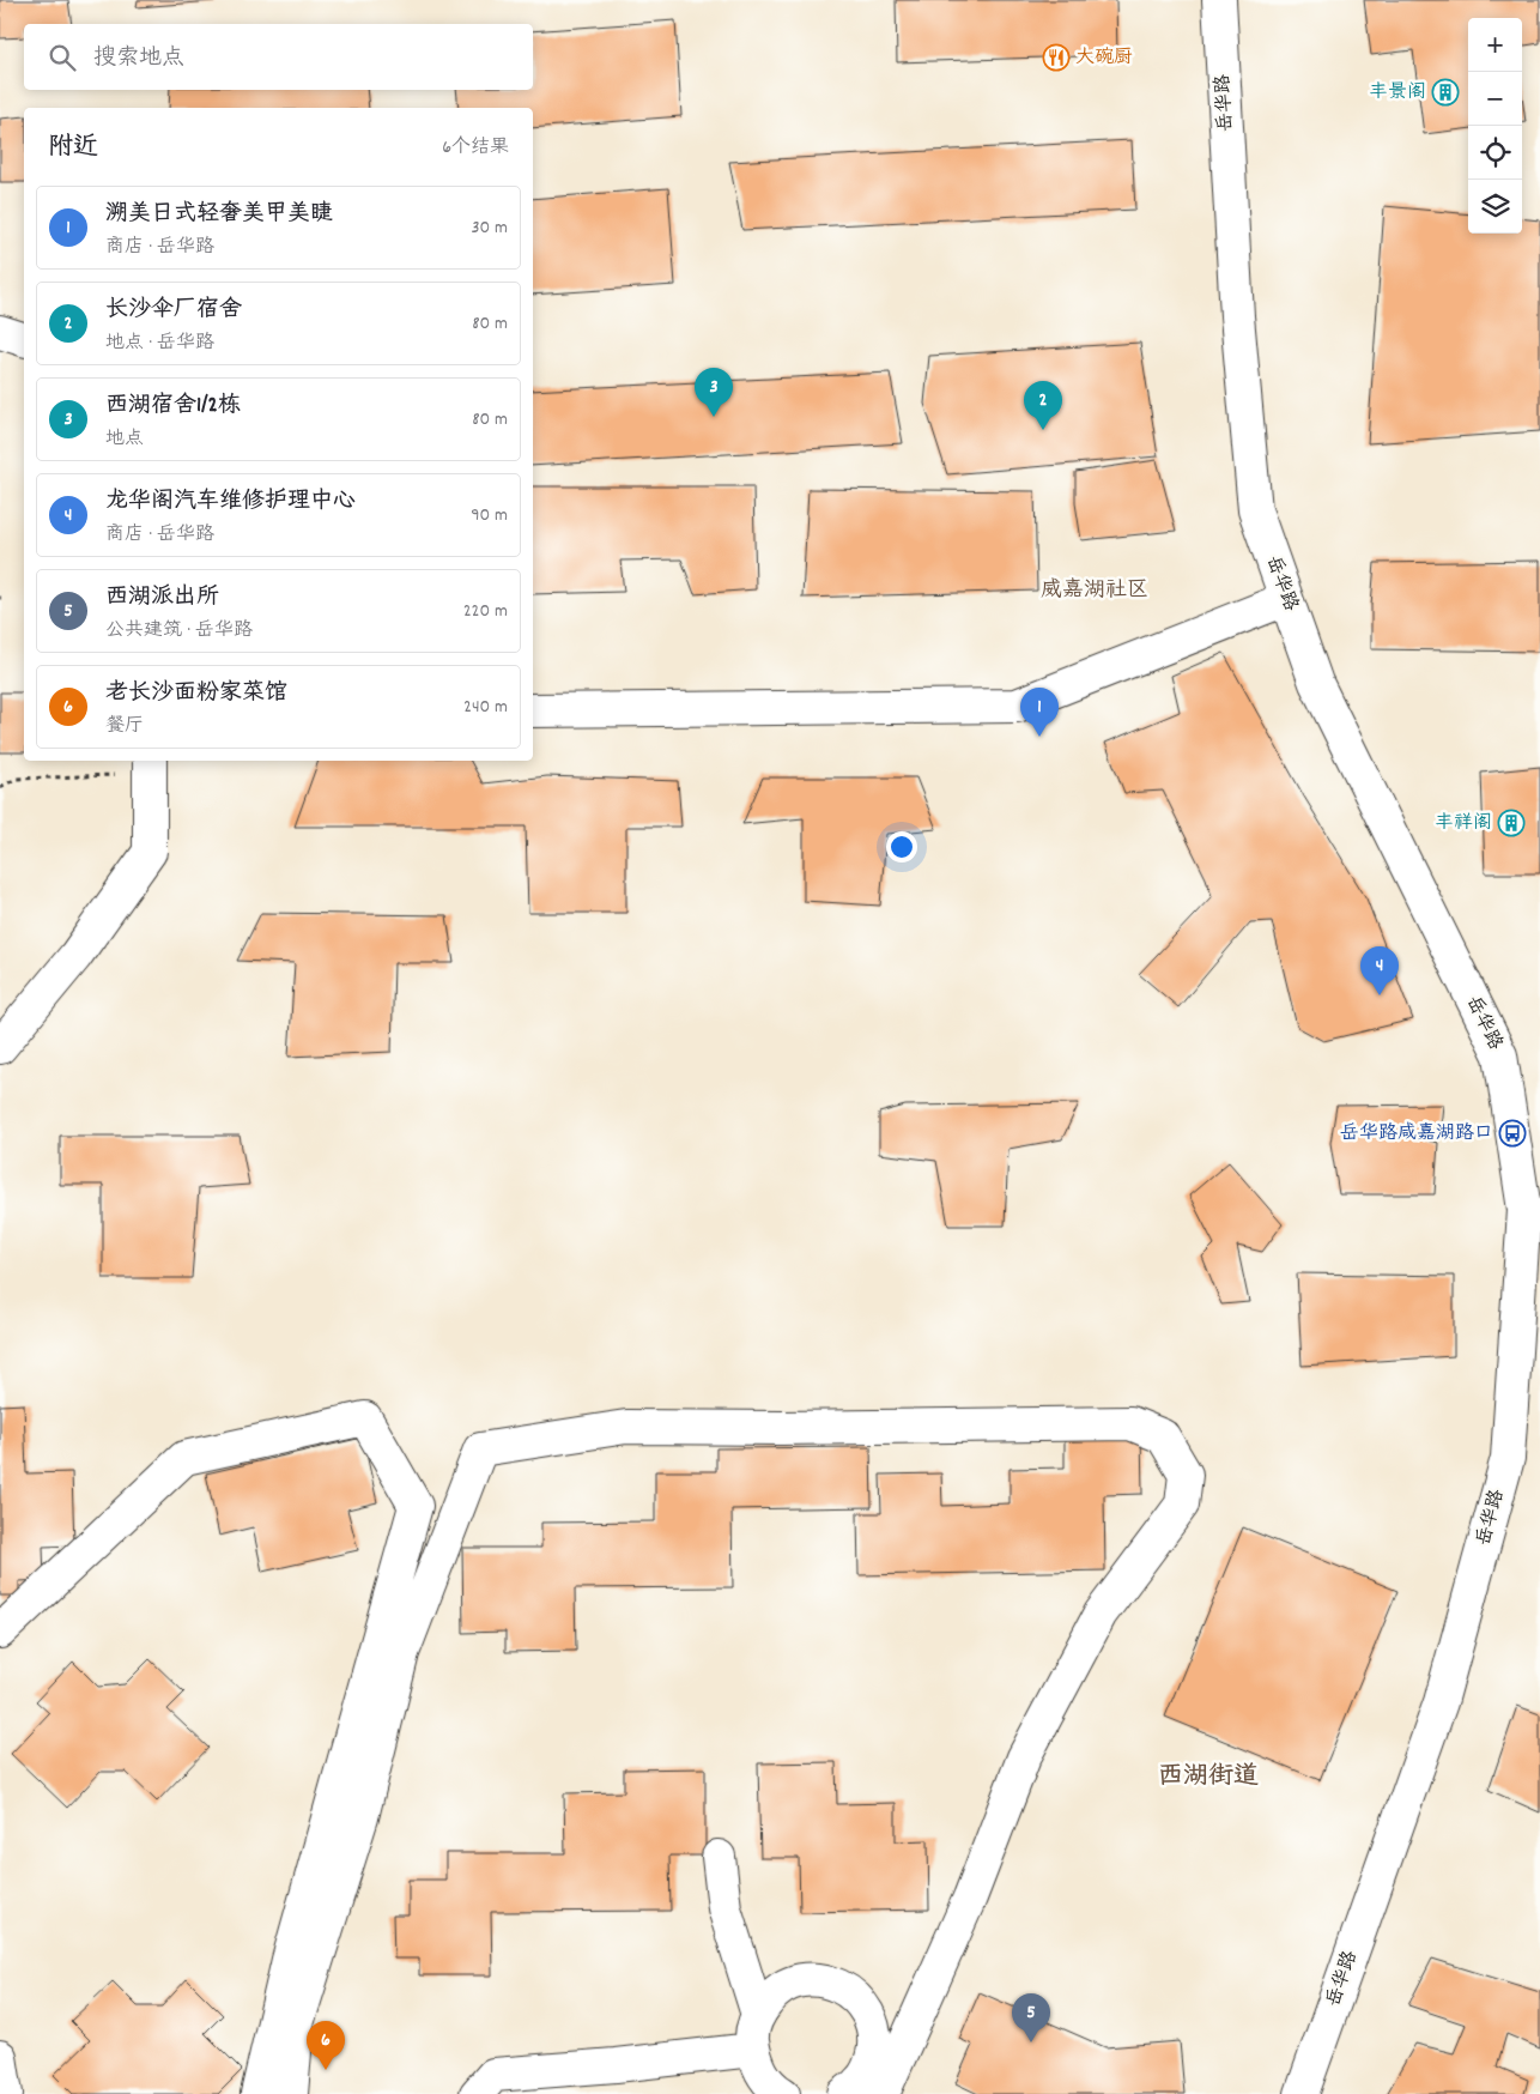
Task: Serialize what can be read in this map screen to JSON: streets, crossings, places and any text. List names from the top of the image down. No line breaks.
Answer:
{"streets":{"street":["岳华路"]},"districts":["威嘉湖社区","西湖街道"],"places":{"restaurant":["大碗厨"],"building":["丰景阁","丰祥阁"],"bus stop":["岳华路咸嘉湖路口"]},"page":{"map_buttons":["+","−"],"search":"搜索地点","heading":["附近","6个结果"],"list":[{"mark":"1","name":"溯美日式轻奢美甲美睫","note":"商店 · 岳华路","value":"30 m"},{"mark":"2","name":"长沙伞厂宿舍","note":"地点 · 岳华路","value":"80 m"},{"mark":"3","name":"西湖宿舍1/2栋","note":"地点","value":"80 m"},{"mark":"4","name":"龙华阁汽车维修护理中心","note":"商店 · 岳华路","value":"90 m"},{"mark":"5","name":"西湖派出所","note":"公共建筑 · 岳华路","value":"220 m"},{"mark":"6","name":"老长沙面粉家菜馆","note":"餐厅","value":"240 m"}],"pins":["3","2","1","4","5","6"]}}
